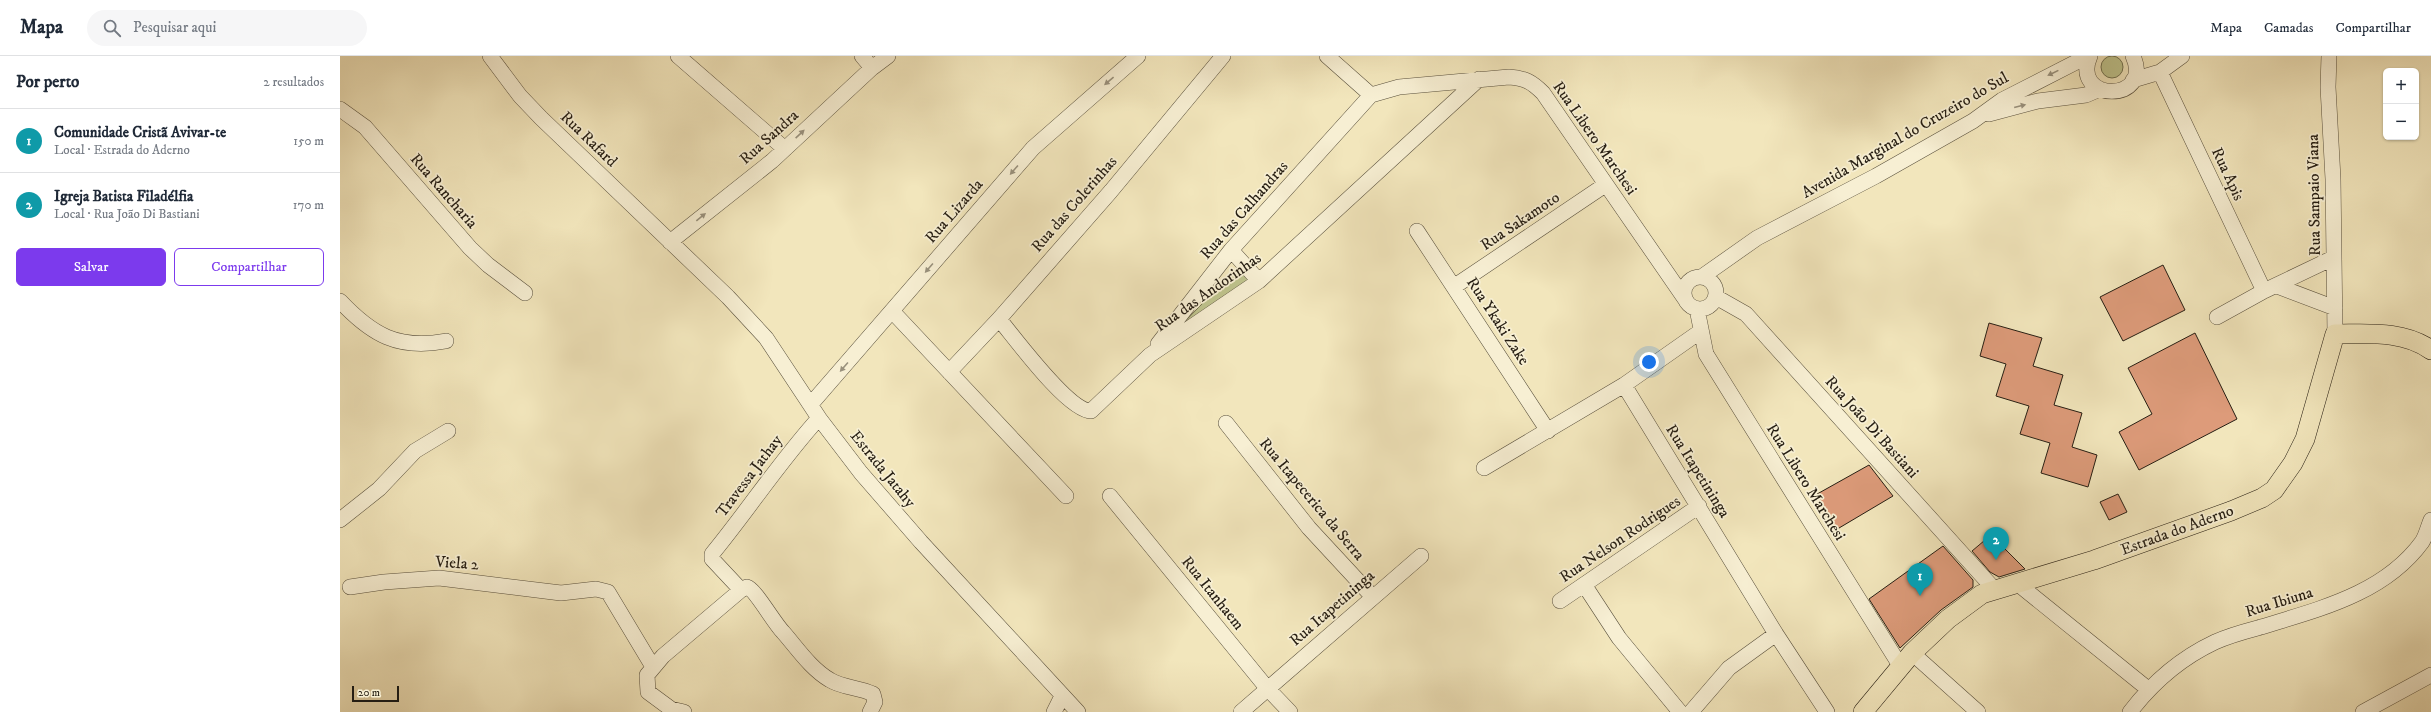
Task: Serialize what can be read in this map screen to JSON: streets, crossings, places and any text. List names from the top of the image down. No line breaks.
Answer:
{"streets":{"main road":["Estrada do Aderno"],"street":["Avenida Marginal do Cruzeiro do Sul","Rua Sandra","Rua Libero Marchesi","Rua Rafard","Rua Apis","Rua Rancharia","Rua Sampaio Viana","Rua das Colerinhas","Rua das Calhandras","Rua Lizarda","Rua Sakamoto","Rua das Andorinhas","Rua Ykaki Zake","Rua João Di Bastiani","Estrada Jatahy","Rua Itapetininga","Travessa Jathay","Rua Itapecerica da Serra","Rua Nelson Rodrigues","Viela 2","Rua Itanhaem","Rua Ibiuna"]},"crossings":[["Avenida Marginal do Cruzeiro do Sul","Rua Libero Marchesi"],["Avenida Marginal do Cruzeiro do Sul","Rua João Di Bastiani"],["Rua Sandra","Rua Rafard"],["Rua Sandra","Estrada Jatahy"],["Rua Libero Marchesi","Rua das Calhandras"],["Rua Libero Marchesi","Rua Sakamoto"],["Rua Libero Marchesi","Rua das Andorinhas"],["Rua Libero Marchesi","Rua João Di Bastiani"],["Rua Libero Marchesi","Estrada do Aderno"],["Rua Rafard","Estrada Jatahy"],["Rua Sampaio Viana","Estrada do Aderno"],["Rua das Colerinhas","Rua das Andorinhas"],["Rua das Calhandras","Rua das Andorinhas"],["Rua Lizarda","Estrada Jatahy"],["Rua Sakamoto","Rua Ykaki Zake"],["Rua João Di Bastiani","Estrada do Aderno"],["Estrada Jatahy","Travessa Jathay"],["Rua Itapetininga","Rua Itapecerica da Serra"],["Rua Itapetininga","Rua Nelson Rodrigues"],["Rua Itapetininga","Rua Itanhaem"]],"one_way":["Rua Sandra","Rua Lizarda"],"scale_bar":"20 m","page":{"header":"Mapa","search":"Pesquisar aqui","nav":["Mapa","Camadas","Compartilhar"],"heading":["Por perto","2 resultados"],"map_buttons":["+","−"],"list":[{"mark":"1","name":"Comunidade Cristã Avivar-te","note":"Local · Estrada do Aderno","value":"150 m"},{"mark":"2","name":"Igreja Batista Filadélfia","note":"Local · Rua João Di Bastiani","value":"170 m"}],"buttons":["Salvar","Compartilhar"],"pins":["2","1"],"scale":"20 m"}}
